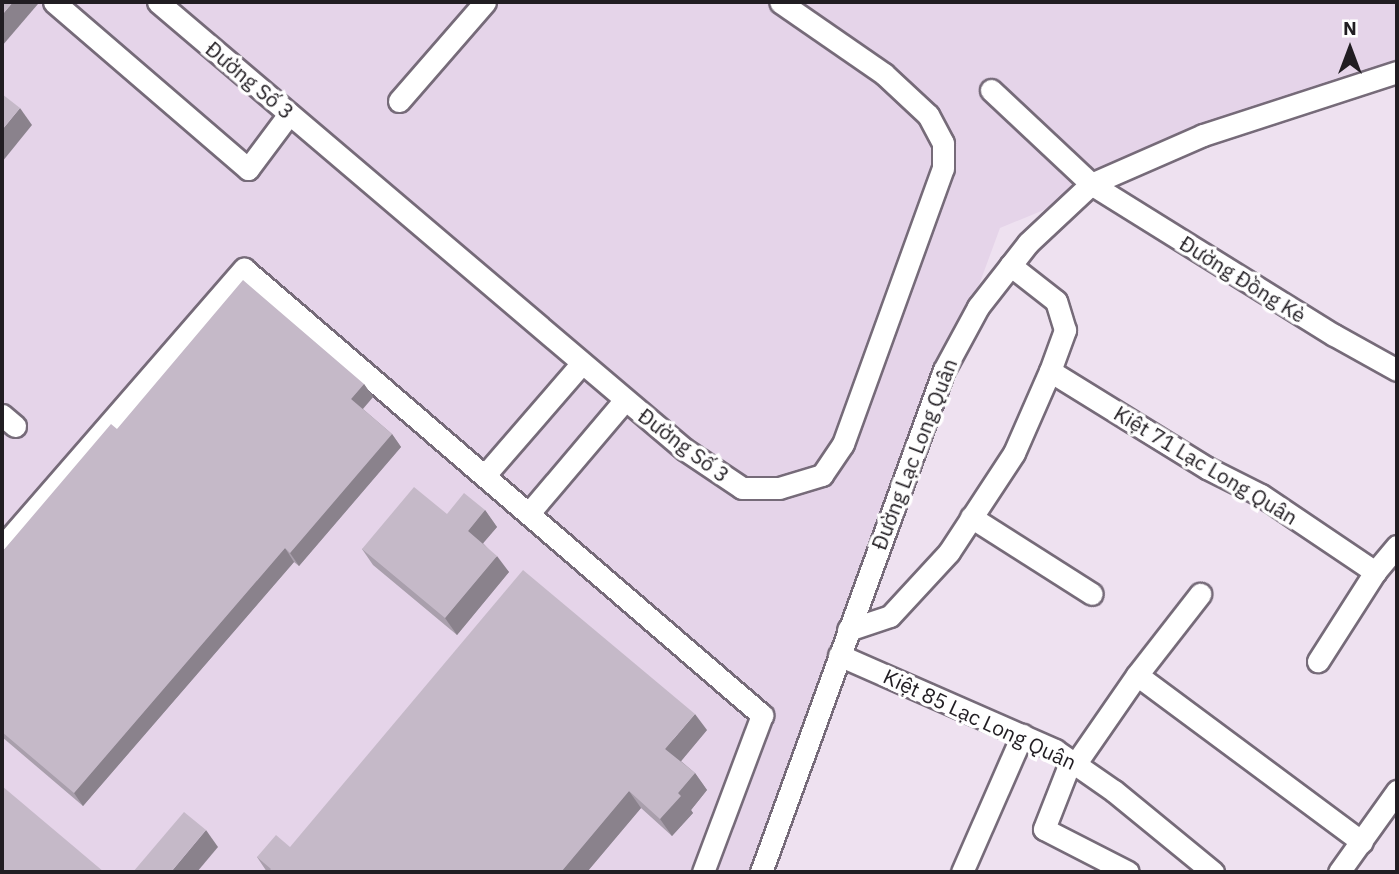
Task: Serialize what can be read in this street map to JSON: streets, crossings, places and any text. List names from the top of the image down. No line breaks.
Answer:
{"streets":{"street":["Đường Số 3","Đường Đồng Kè","Đường Lạc Long Quân","Kiệt 71 Lạc Long Quân","Kiệt 85 Lạc Long Quân"]},"crossings":[["Đường Đồng Kè","Đường Lạc Long Quân"],["Đường Lạc Long Quân","Kiệt 85 Lạc Long Quân"]],"north":"top"}
